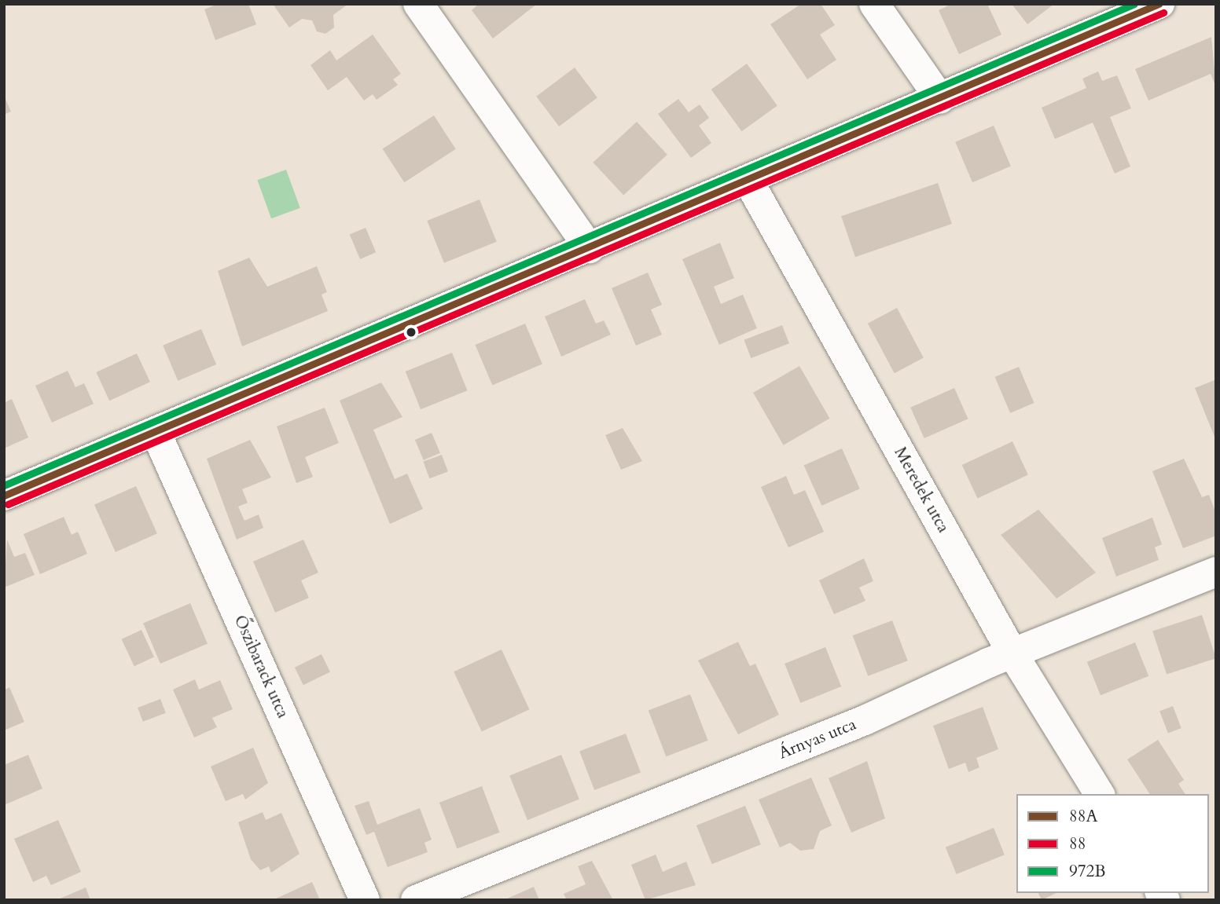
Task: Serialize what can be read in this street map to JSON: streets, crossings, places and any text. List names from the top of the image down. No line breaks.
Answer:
{"streets":{"street":["Meredek utca","Őszibarack utca","Árnyas utca"]},"crossings":[["Meredek utca","Árnyas utca"]],"lines":["transit line 88A","transit line 972B","transit line 88"],"legend":["88A","88","972B"]}
